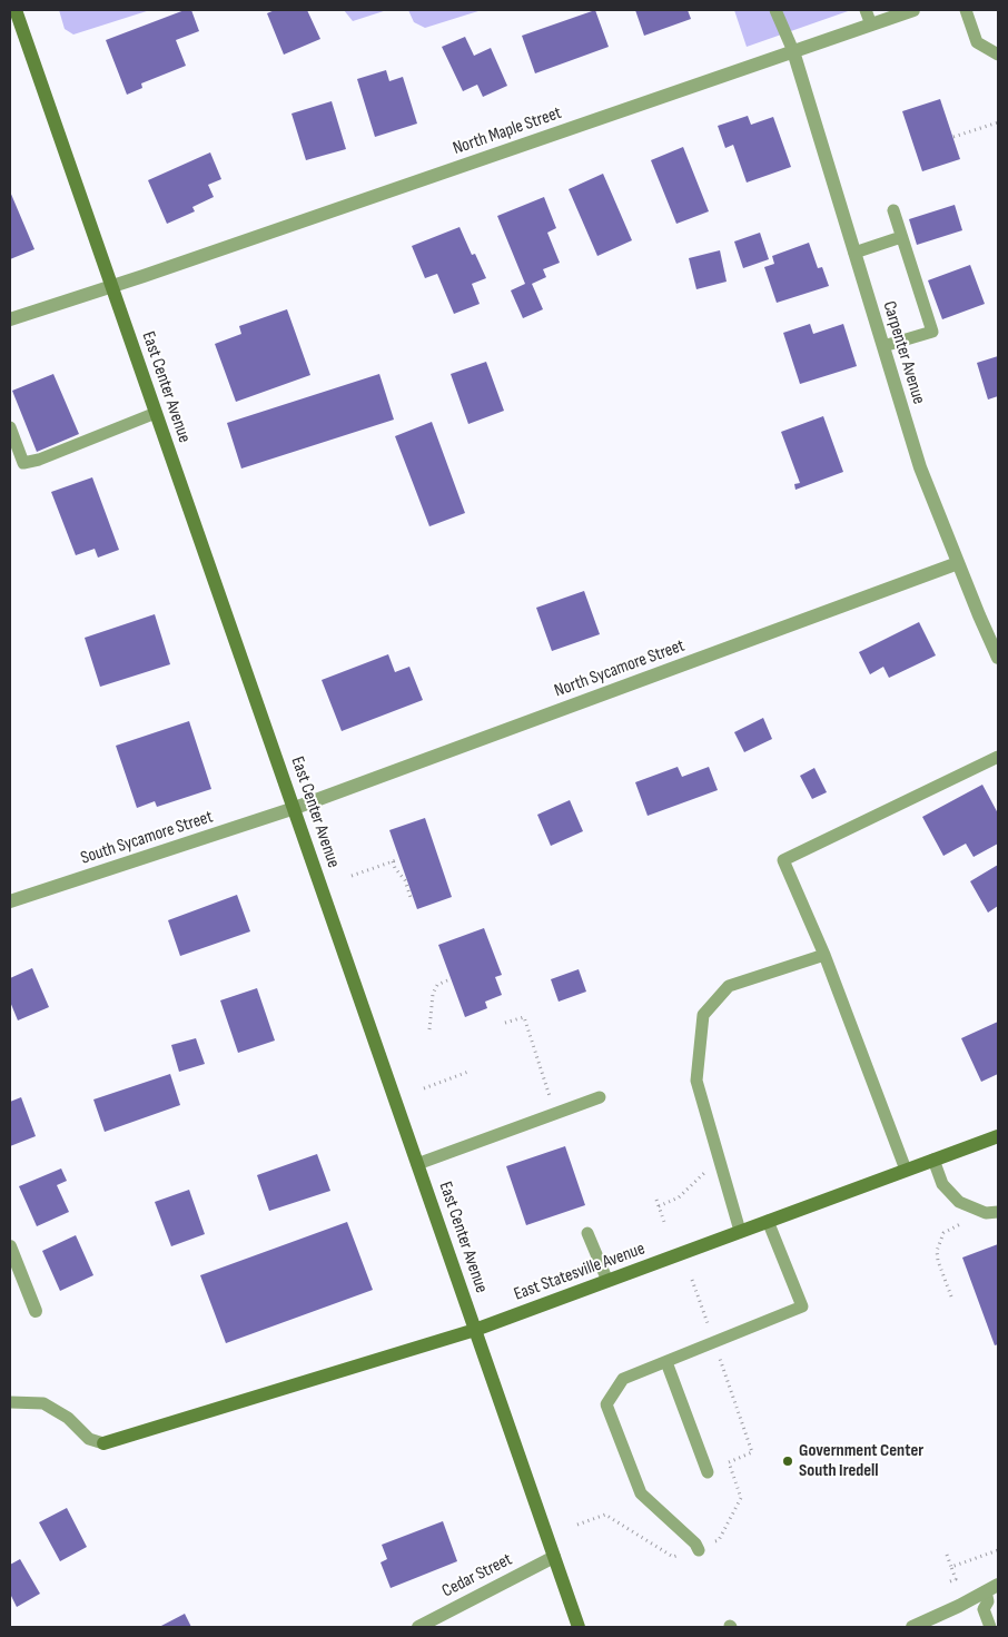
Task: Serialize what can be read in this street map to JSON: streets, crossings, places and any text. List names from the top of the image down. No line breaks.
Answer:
{"streets":{"street":["North Maple Street","Carpenter Avenue","East Center Avenue","North Sycamore Street","South Sycamore Street","East Statesville Avenue","Cedar Street"]},"crossings":[["North Maple Street","Carpenter Avenue"],["North Maple Street","East Center Avenue"],["Carpenter Avenue","North Sycamore Street"],["East Center Avenue","North Sycamore Street"],["East Center Avenue","South Sycamore Street"],["East Center Avenue","East Statesville Avenue"],["East Center Avenue","Cedar Street"],["North Sycamore Street","South Sycamore Street"]],"places":["Government Center South Iredell"]}
